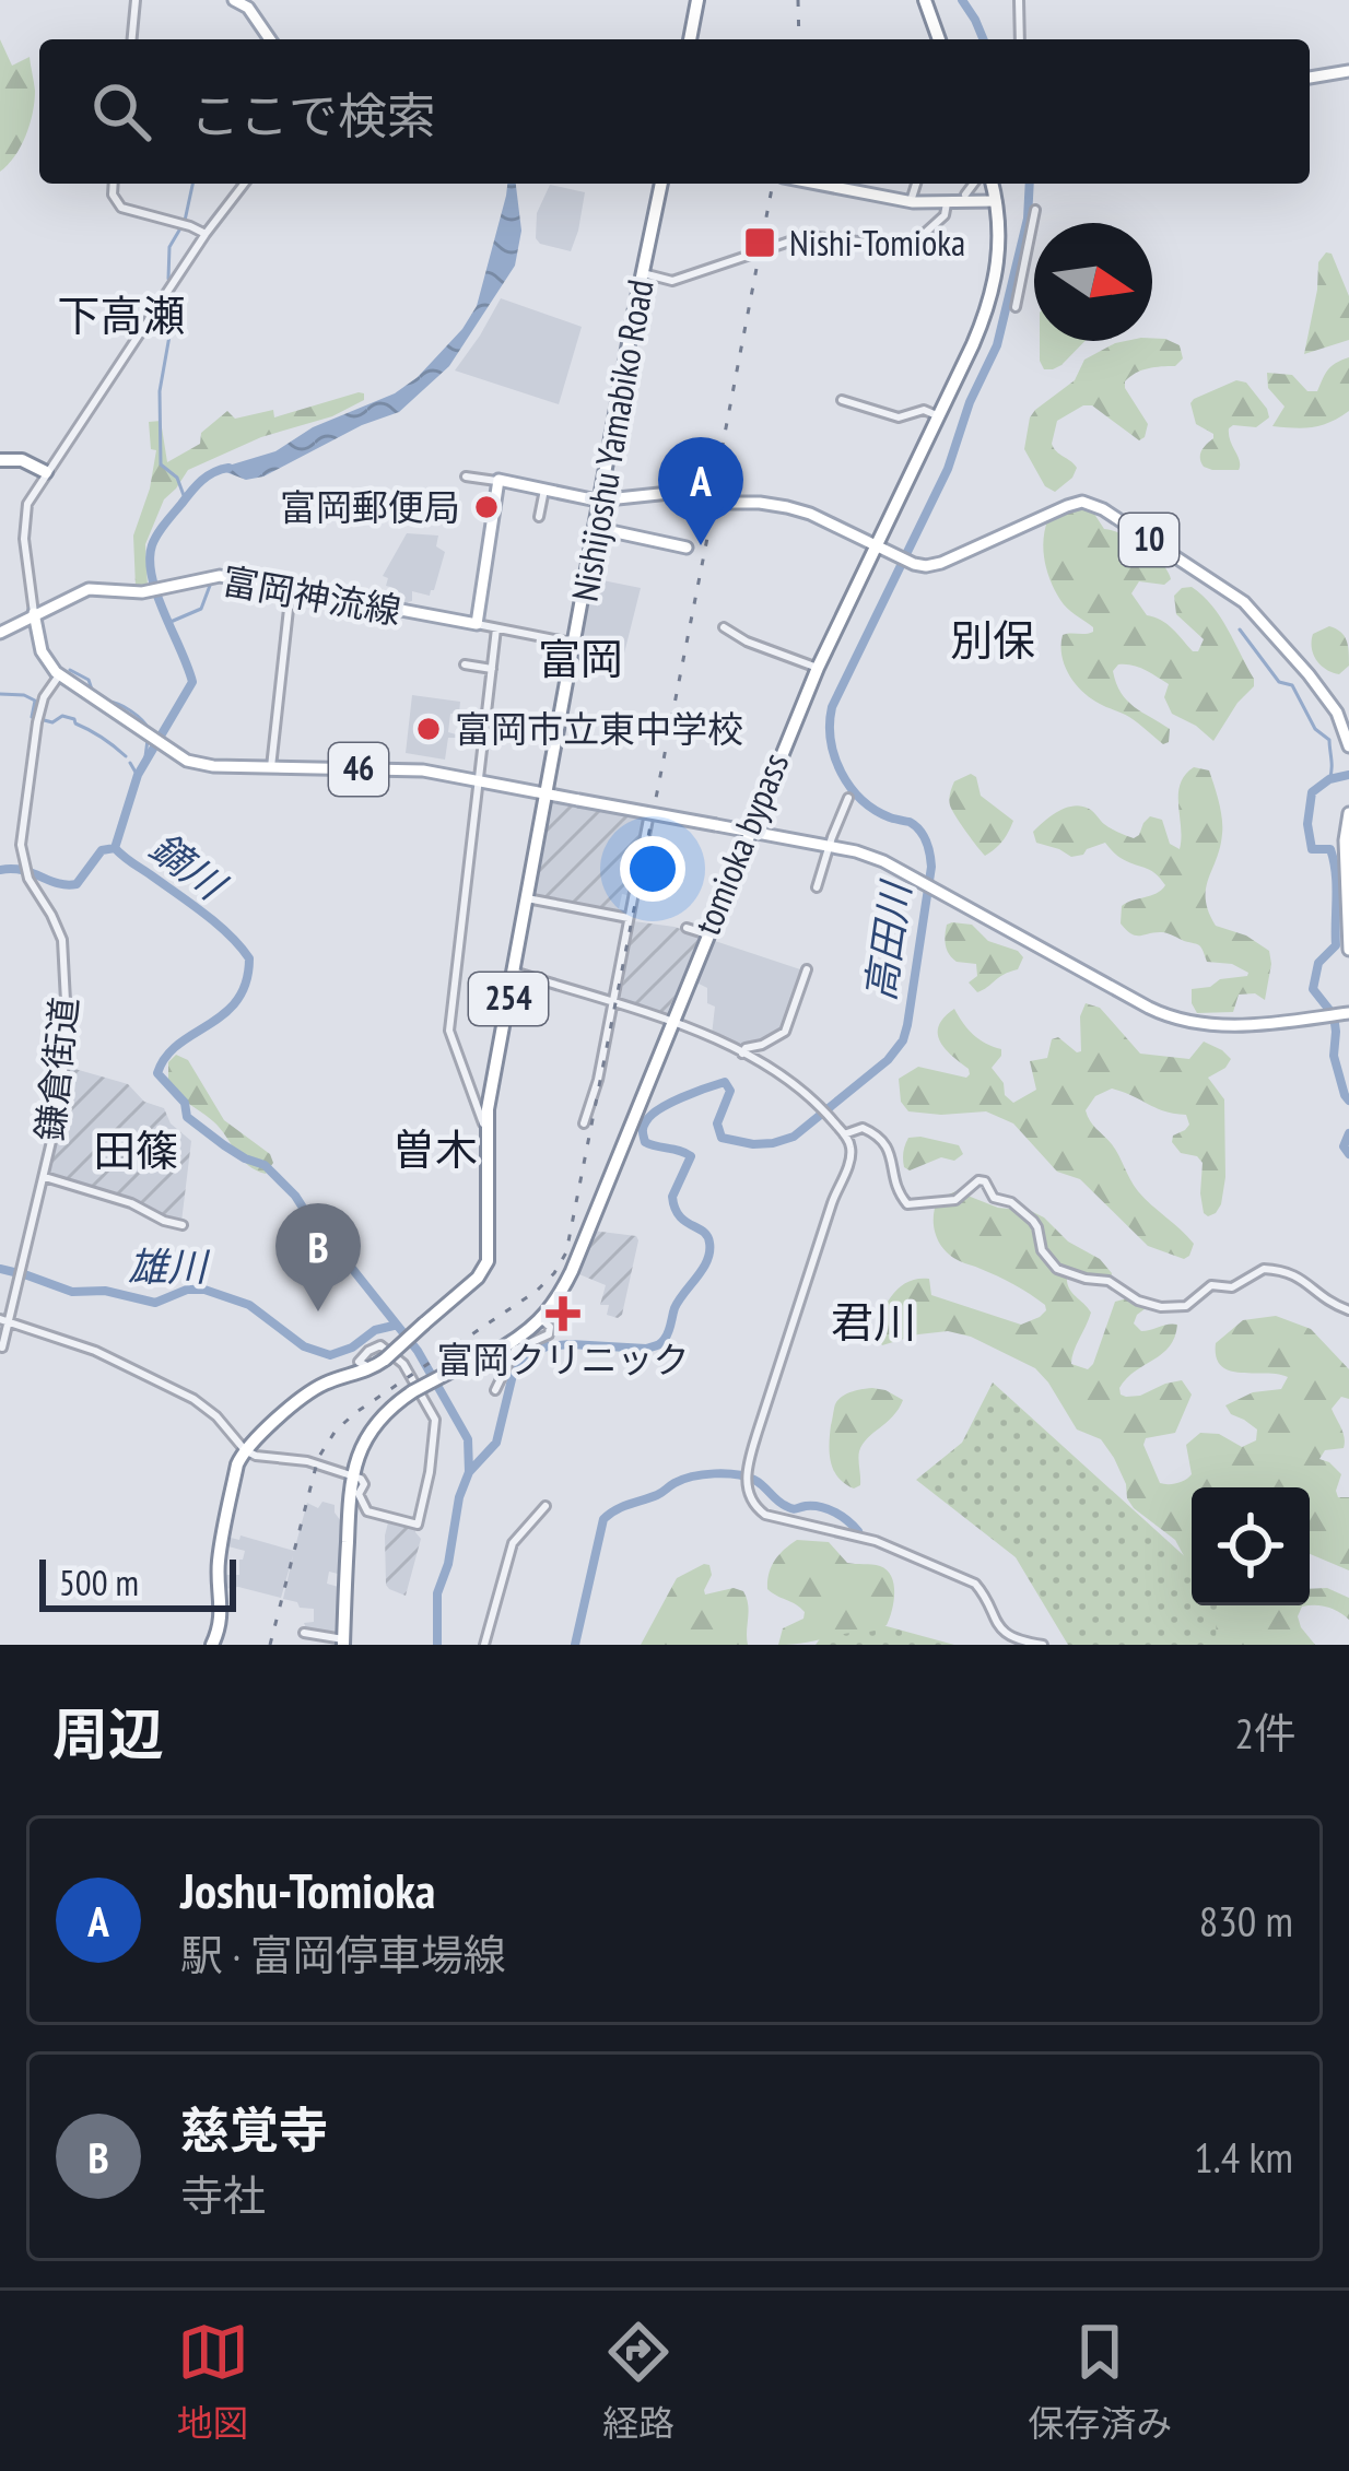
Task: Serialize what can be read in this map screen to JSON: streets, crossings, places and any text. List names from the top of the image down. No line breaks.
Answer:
{"streets":{"highway":["Nishijoshu Yamabiko Road","tomioka bypass","254"],"main road":["10","富岡神流線","46"],"street":["鎌倉街道"]},"crossings":[["Nishijoshu Yamabiko Road","10"],["Nishijoshu Yamabiko Road","46"],["Nishijoshu Yamabiko Road","254"],["10","tomioka bypass"],["46","tomioka bypass"],["46","鎌倉街道"]],"districts":["下高瀬","別保","富岡","曽木","田篠","君川"],"water":["鏑川","高田川","雄川"],"places":{"transit":["Nishi-Tomioka"],"other":["富岡郵便局","富岡市立東中学校"],"health":["富岡クリニック"]},"scale_bar":"500 m","north":"right","page":{"search":"ここで検索","pins":["A","B"],"scale":"500 m","heading":["周辺","2件"],"list":[{"mark":"A","name":"Joshu-Tomioka","note":"駅 · 富岡停車場線","value":"830 m"},{"mark":"B","name":"慈覚寺","note":"寺社","value":"1.4 km"}],"nav":["地図","経路","保存済み"]}}
